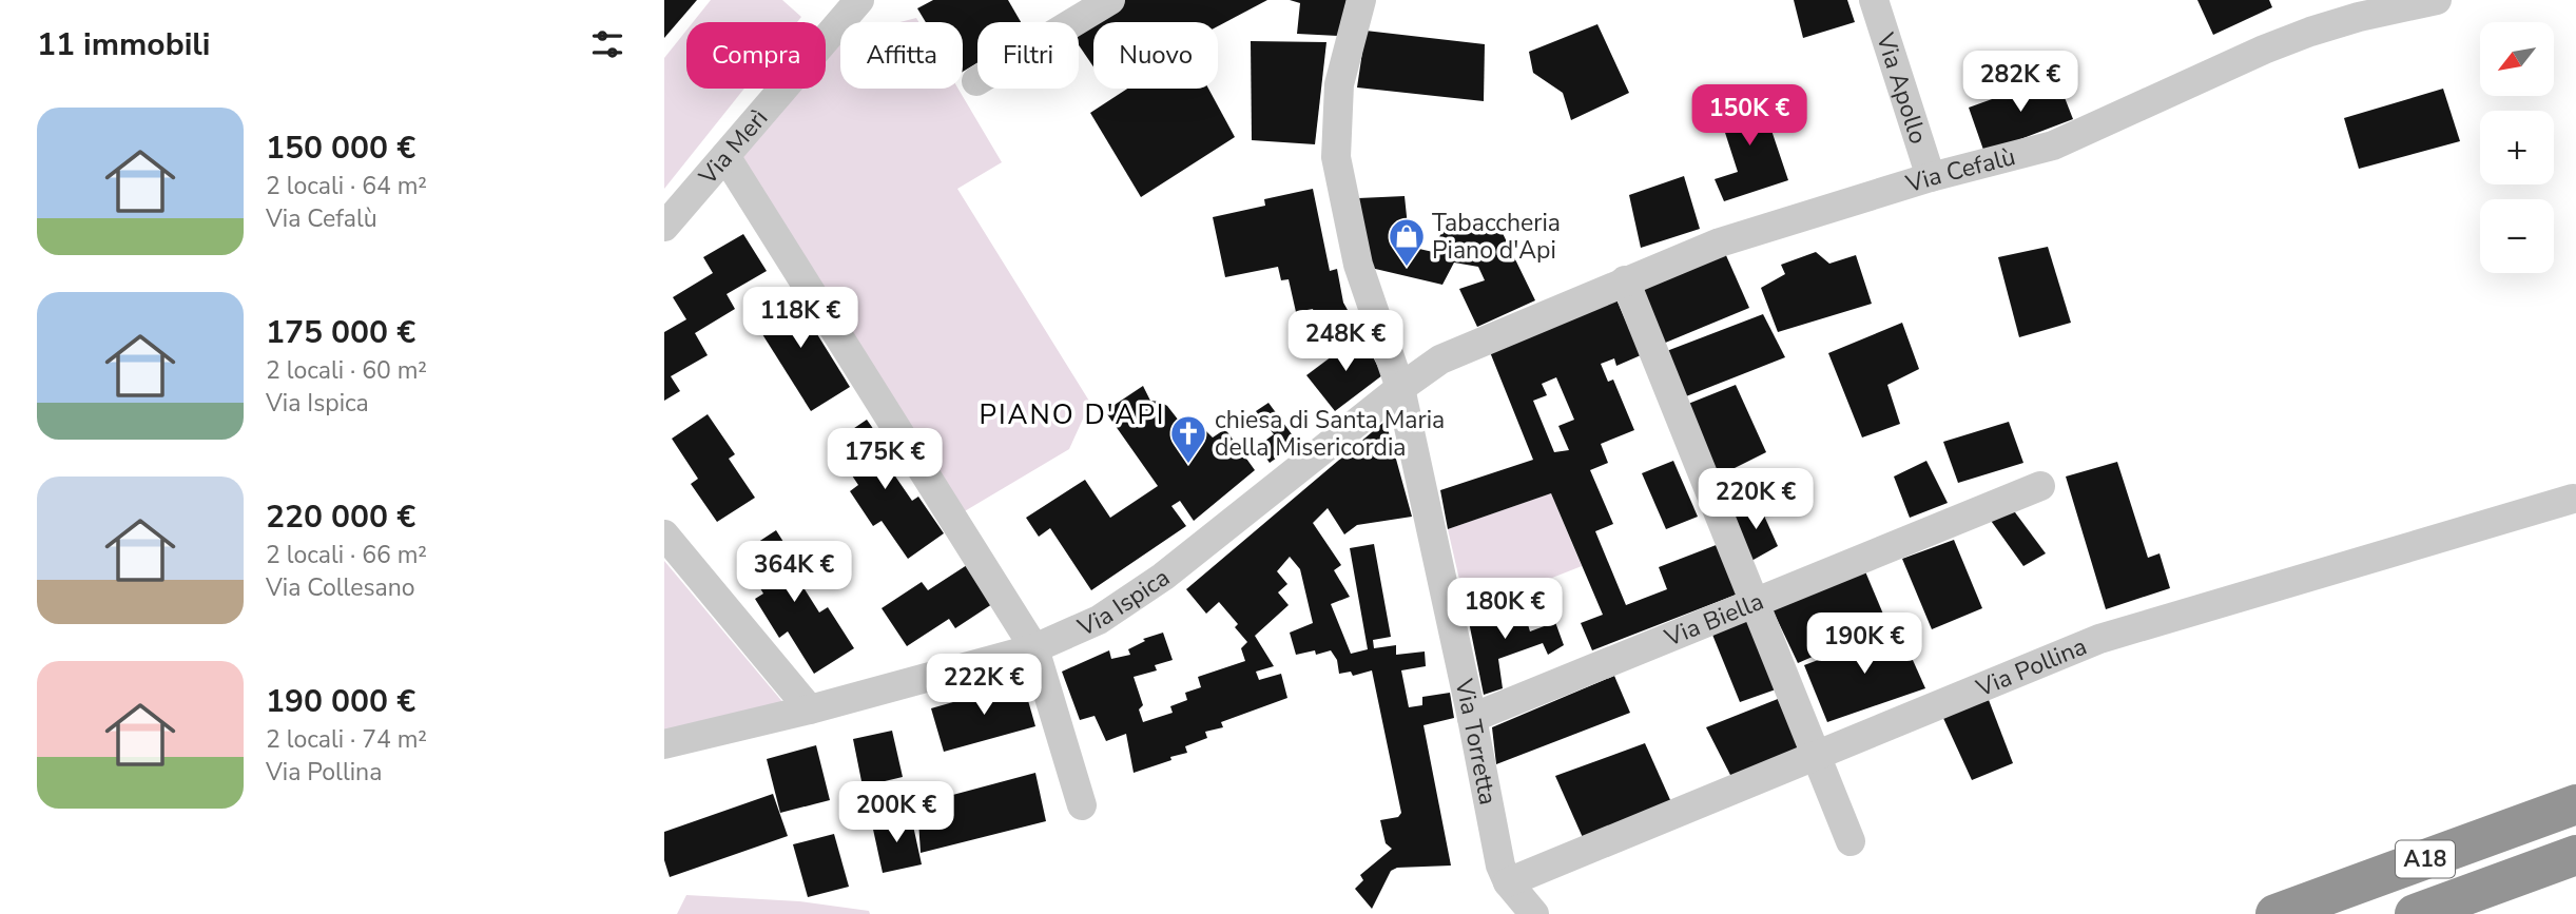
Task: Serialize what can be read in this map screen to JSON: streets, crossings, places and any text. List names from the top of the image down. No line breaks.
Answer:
{"streets":{"highway":["A18"],"street":["Via Apollo","Via Merì","Via Cefalù","Via Ispica","Via Biella","Via Pollina","Via Torretta"]},"crossings":[["Via Apollo","Via Cefalù"],["Via Cefalù","Via Ispica"],["Via Ispica","Via Torretta"],["Via Biella","Via Torretta"],["Via Pollina","Via Torretta"]],"districts":["PIANO D'API"],"places":{"shop":["Tabaccheria Piano d'Api"],"church":["chiesa di Santa Maria della Misericordia"]},"north":"bottom left","page":{"heading":"11 immobili","map_buttons":["+","−"],"chip":["Compra","Affitta","Filtri","Nuovo"],"price":["282K €","150K €","118K €","248K €","175K €","220K €","364K €","180K €","190K €","222K €","200K €"],"list":[{"name":"150 000 €","note":"2 locali · 64 m² · Via Cefalù"},{"name":"175 000 €","note":"2 locali · 60 m² · Via Ispica"},{"name":"220 000 €","note":"2 locali · 66 m² · Via Collesano"},{"name":"190 000 €","note":"2 locali · 74 m² · Via Pollina"}]}}
